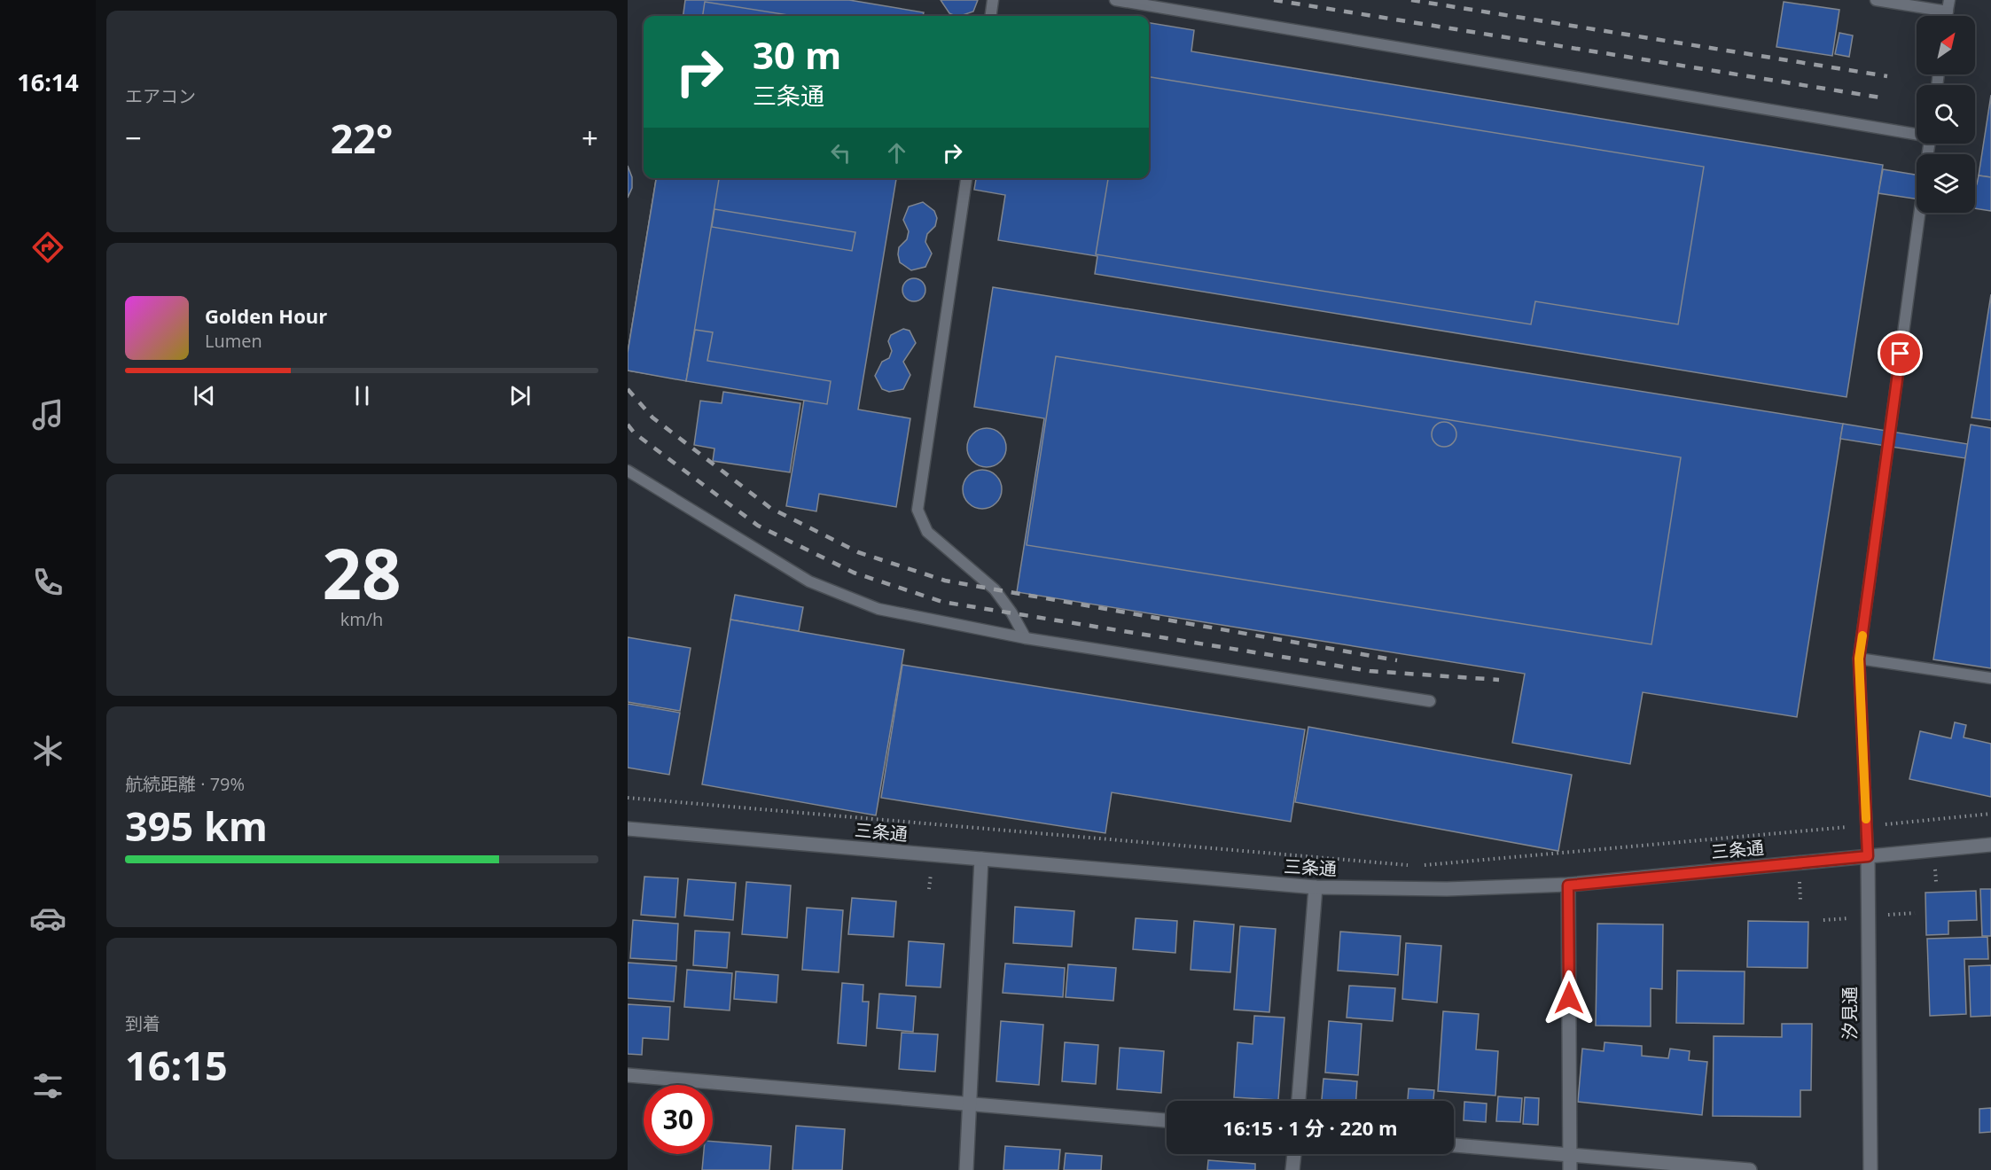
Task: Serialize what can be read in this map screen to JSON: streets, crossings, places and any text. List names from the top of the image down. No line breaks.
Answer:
{"streets":{"street":["三条通","汐見通"]},"crossings":[["三条通","汐見通"]],"north":"top right","page":{"tabs":"16:14","tile":["エアコン",["28","km/h"],["航続距離 · 79%","395 km"],["到着","16:15"]],"turn":["30 m","三条通"],"heat":["−","22°","+"],"song":["Golden Hour","Lumen"],"limit":"30","trip":"16:15 · 1 分 · 220 m"}}
